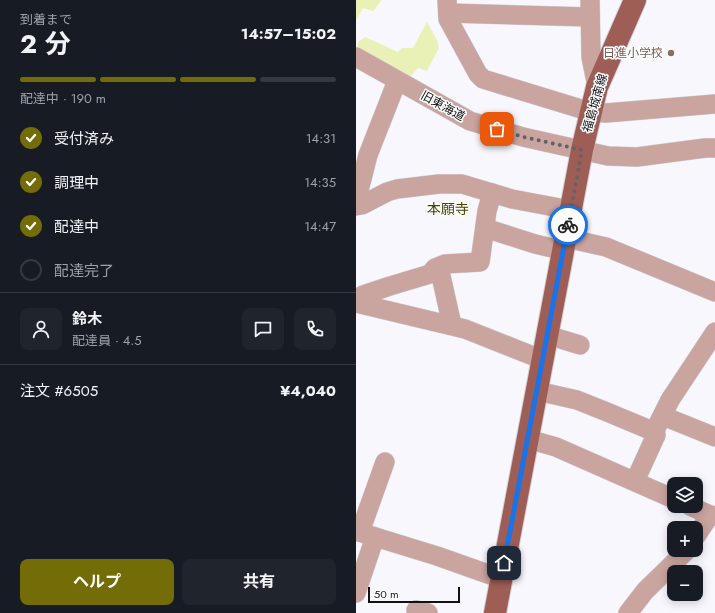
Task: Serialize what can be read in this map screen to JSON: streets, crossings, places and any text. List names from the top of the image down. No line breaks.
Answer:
{"streets":{"main road":["福島城南線"],"street":["旧東海道"]},"crossings":[["福島城南線","旧東海道"]],"districts":["本願寺"],"places":["日進小学校"],"scale_bar":"50 m","page":{"heading":["2 分","到着まで","14:57–15:02"],"panel":["鈴木","配達員 · 4.5","注文 #6505","¥4,040"],"bar":"配達中 · 190 m","list":[["受付済み","14:31"],["調理中","14:35"],["配達中","14:47"],"配達完了"],"map_buttons":["+","−"],"buttons":["ヘルプ","共有"],"scale":"50 m"}}
